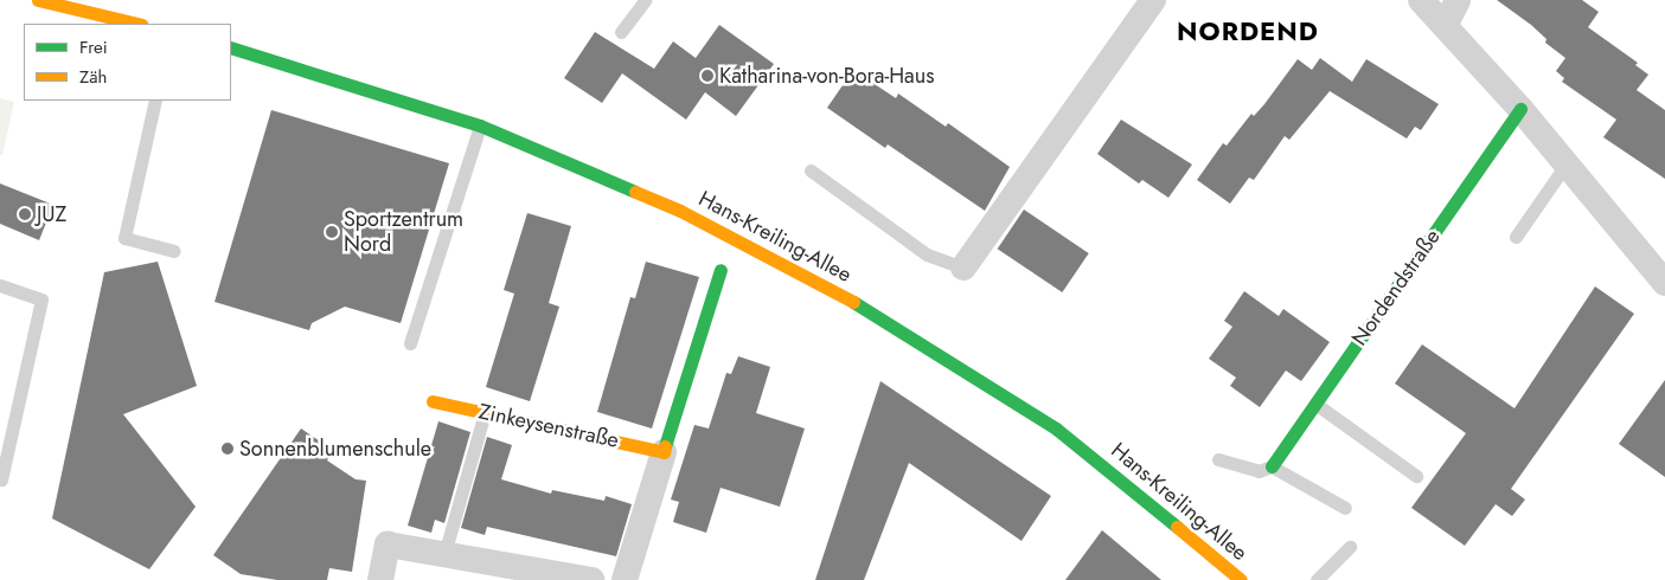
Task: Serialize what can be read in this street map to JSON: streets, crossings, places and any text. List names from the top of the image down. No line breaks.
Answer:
{"streets":{"street":["Hans-Kreiling-Allee","Nordendstraße","Zinkeysenstraße"]},"districts":["NORDEND"],"places":["Katharina-von-Bora-Haus","JUZ","Sportzentrum Nord","Sonnenblumenschule"],"legend":["Frei","Zäh"]}
